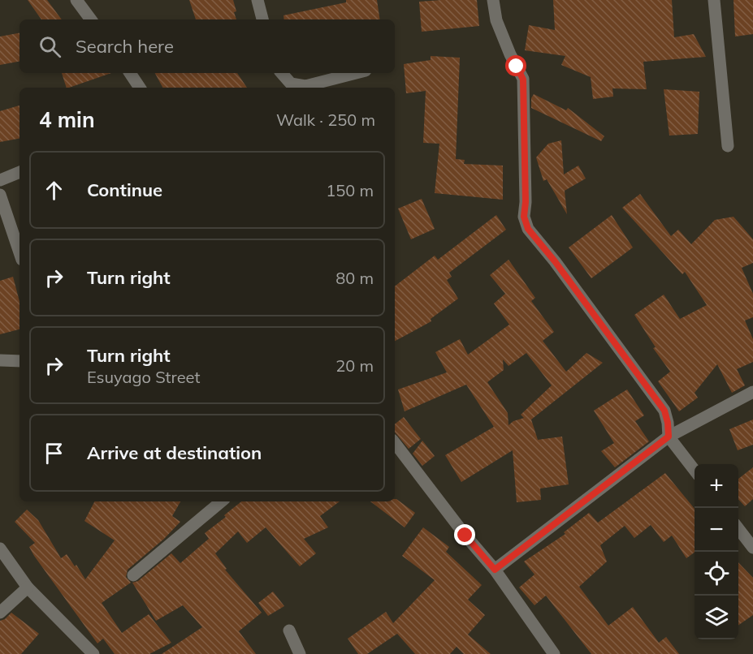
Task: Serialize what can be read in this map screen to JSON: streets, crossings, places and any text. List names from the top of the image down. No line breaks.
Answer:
{"page":{"search":"Search here","heading":["4 min","Walk · 250 m"],"list":[["Continue","150 m"],["Turn right","80 m"],["Turn right","Esuyago Street","20 m"],"Arrive at destination"],"map_buttons":["+","−"]}}
